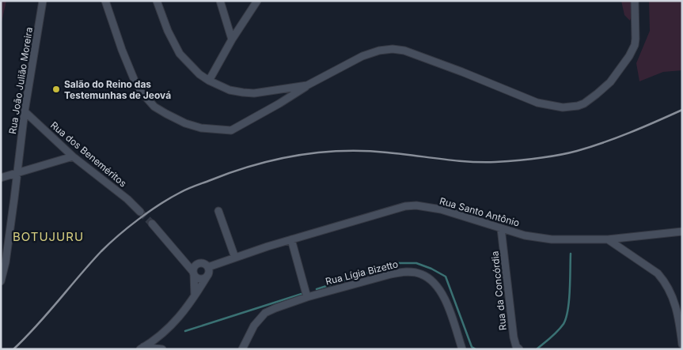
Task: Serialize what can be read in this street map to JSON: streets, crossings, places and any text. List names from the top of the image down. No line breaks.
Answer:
{"streets":{"street":["Rua João Julião Moreira","Rua dos Beneméritos","Rua Santo Antônio","Rua Lígia Bizetto","Rua da Concórdia"]},"crossings":[["Rua João Julião Moreira","Rua dos Beneméritos"],["Rua Santo Antônio","Rua da Concórdia"]],"districts":["BOTUJURU"],"places":["Salão do Reino das Testemunhas de Jeová"]}
